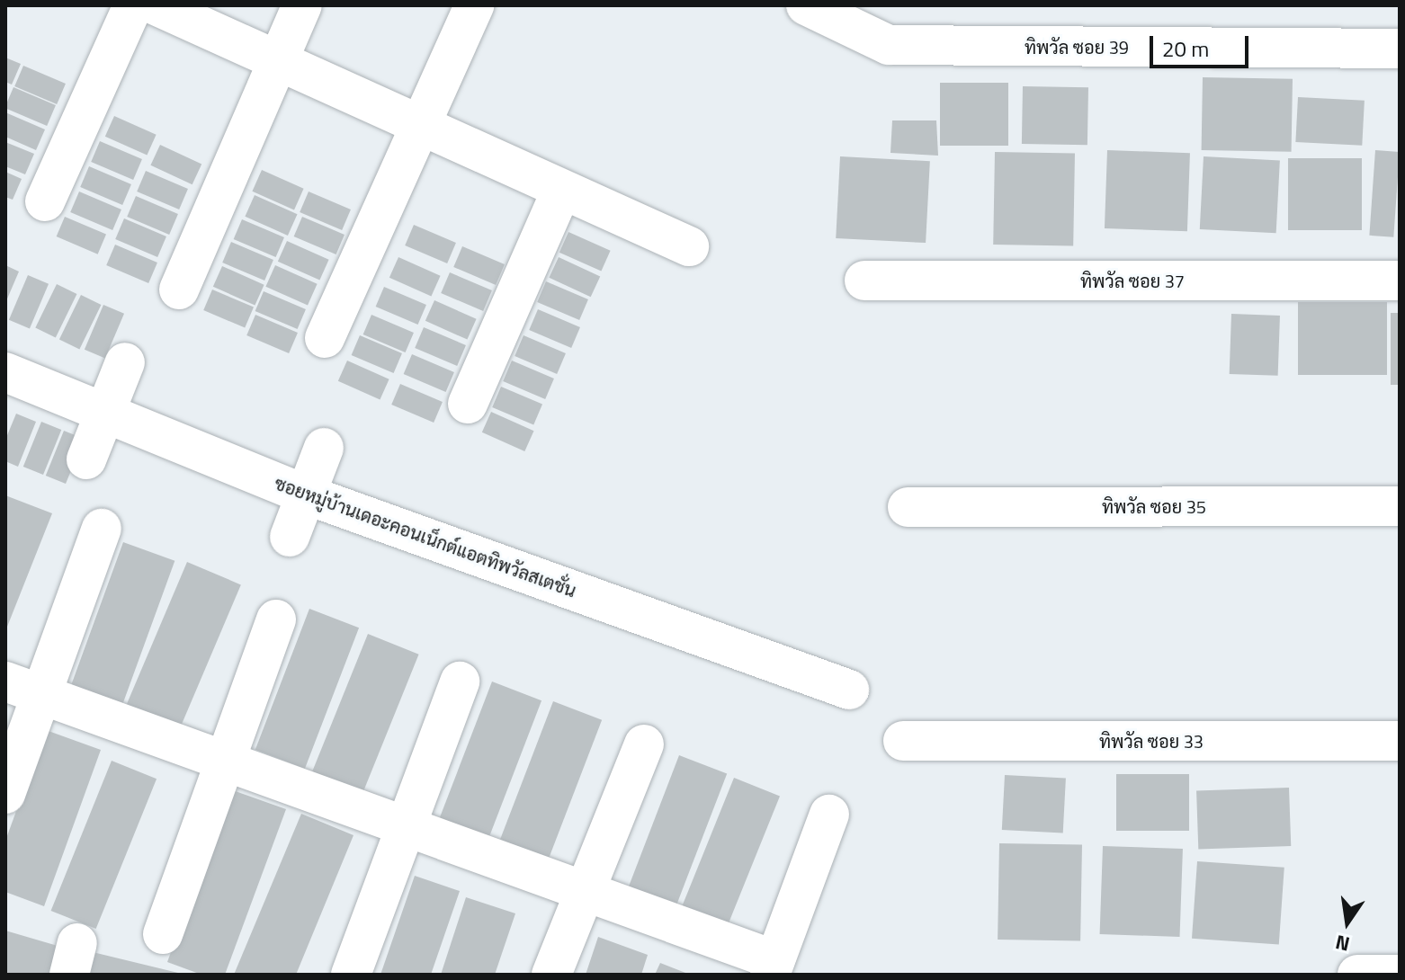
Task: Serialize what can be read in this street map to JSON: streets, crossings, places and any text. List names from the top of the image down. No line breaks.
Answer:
{"streets":{"street":["ทิพวัล ซอย 39","ทิพวัล ซอย 37","ทิพวัล ซอย 35","ซอยหมู่บ้านเดอะคอนเน็กต์แอตทิพวัลสเตชั่น","ทิพวัล ซอย 33"]},"scale_bar":"20 m","north":"bottom"}
